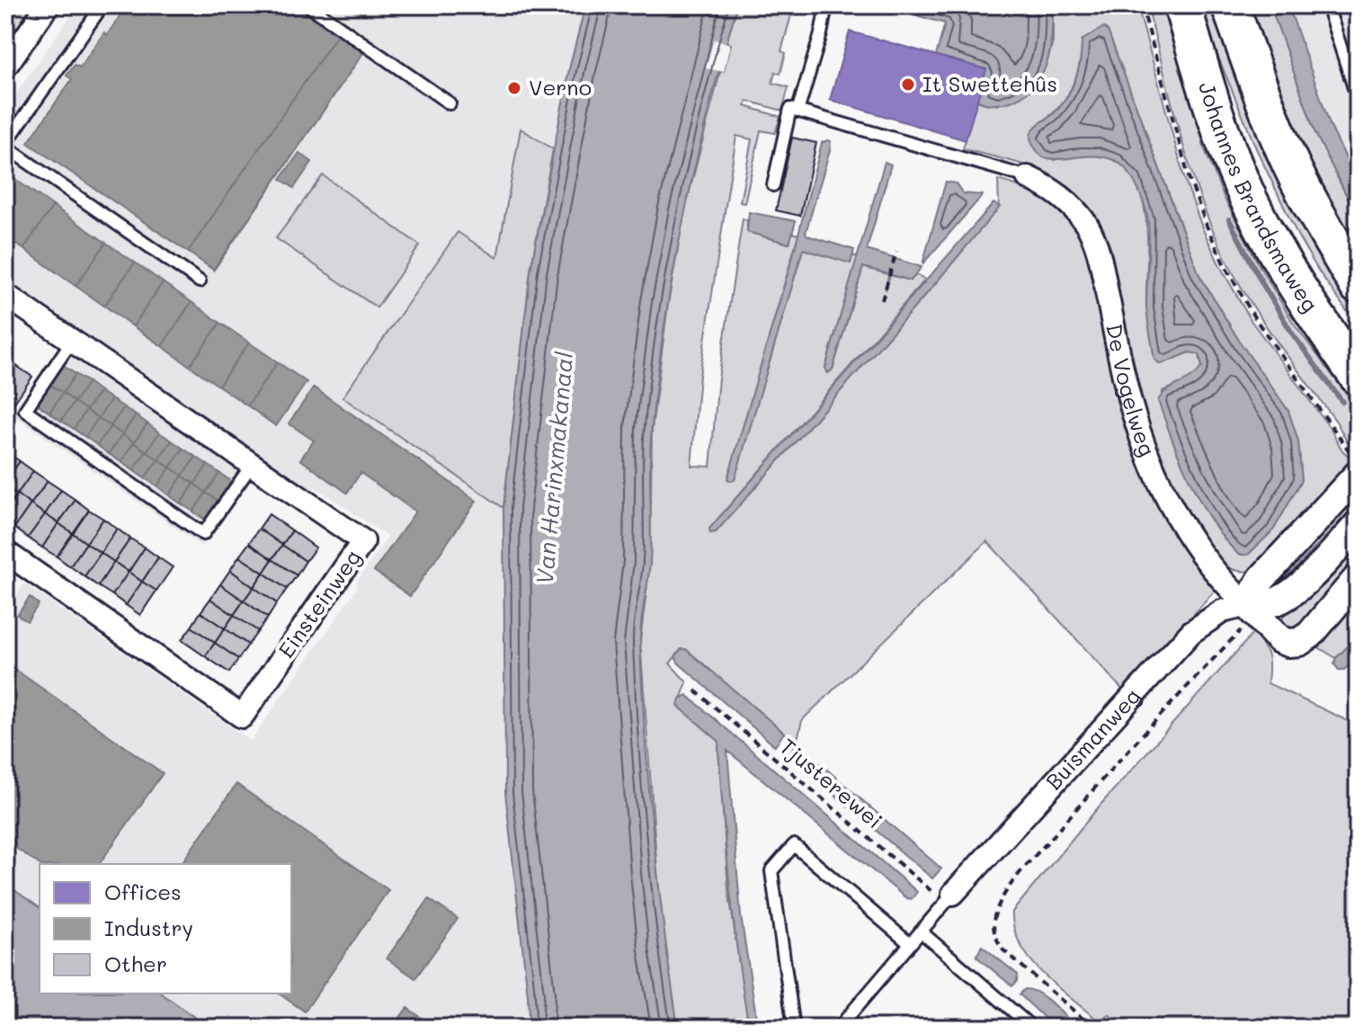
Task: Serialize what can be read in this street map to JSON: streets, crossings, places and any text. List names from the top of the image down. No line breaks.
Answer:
{"streets":{"main road":["Johannes Brandsmaweg"],"street":["De Vogelweg","Einsteinweg","Buismanweg"],"path":["Tjusterewei"]},"crossings":[["De Vogelweg","Buismanweg"],["Buismanweg","Tjusterewei"]],"water":["Van Harinxmakanaal"],"places":["It Swettehûs","Verno"],"legend":["Offices","Industry","Other"]}
